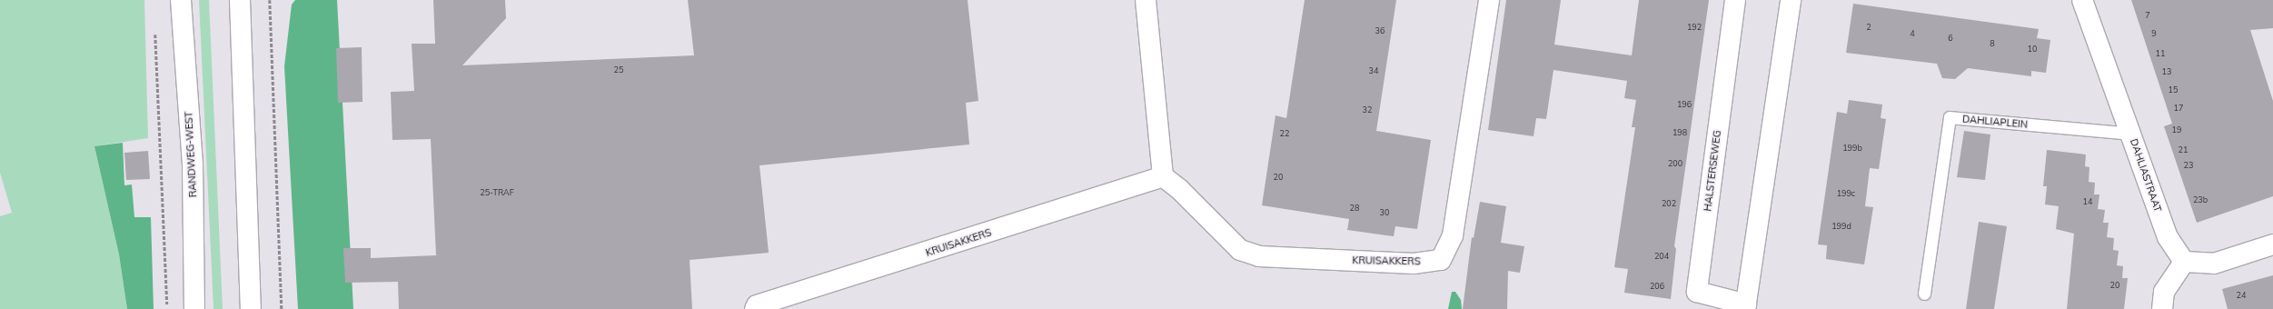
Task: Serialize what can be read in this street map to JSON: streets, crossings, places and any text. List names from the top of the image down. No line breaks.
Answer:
{"streets":{"street":["RANDWEG-WEST","HALSTERSEWEG","DAHLIASTRAAT","KRUISAKKERS"],"lane":["DAHLIAPLEIN"]},"crossings":[["DAHLIAPLEIN","DAHLIASTRAAT"]],"house_numbers":["7","192","2","36","4","9","6","8","10","11","25","34","13","15","196","17","32","19","198","22","199b","21","200","23","20","25-TRAF","199c","23b","14","202","28","30","199d","204","20","206","24"]}
